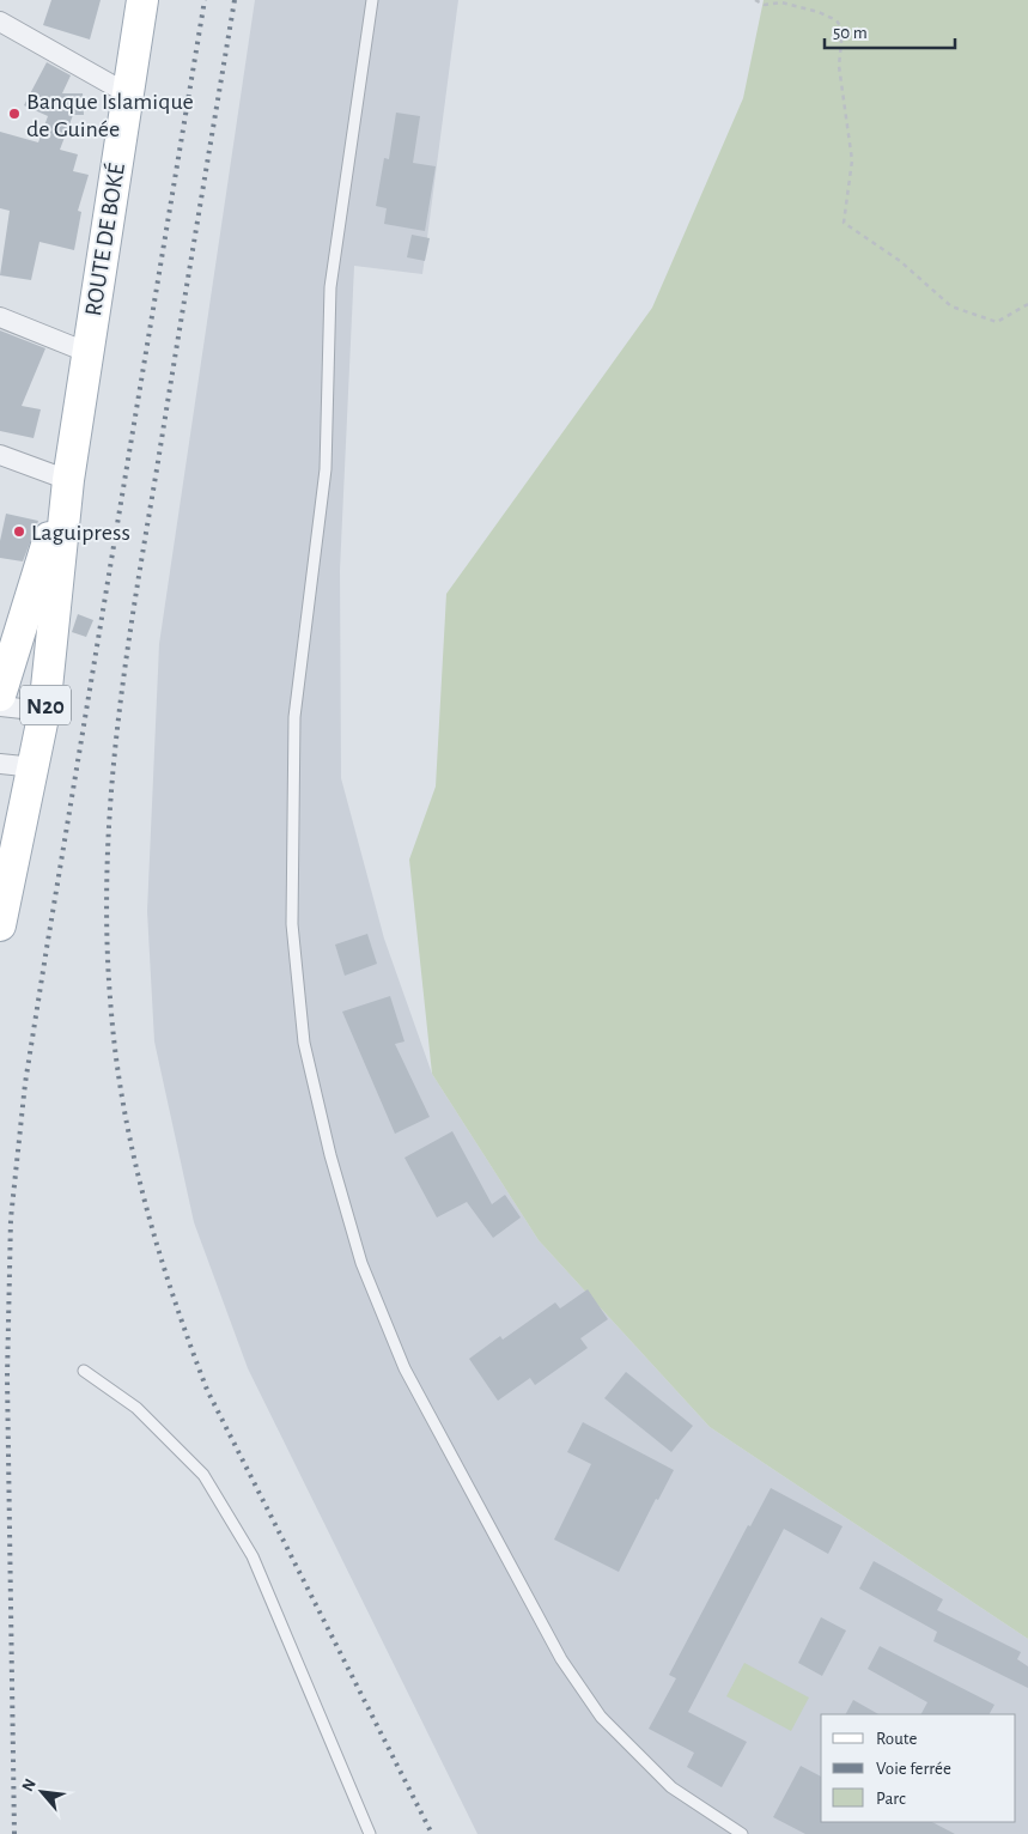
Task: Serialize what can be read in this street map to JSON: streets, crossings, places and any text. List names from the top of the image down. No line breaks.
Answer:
{"streets":{"main road":["ROUTE DE BOKÉ","N20"]},"crossings":[["ROUTE DE BOKÉ","N20"]],"places":["Banque Islamique de Guinée","Laguipress"],"legend":["Route","Voie ferrée","Parc"],"scale_bar":"50 m","north":"top left"}
